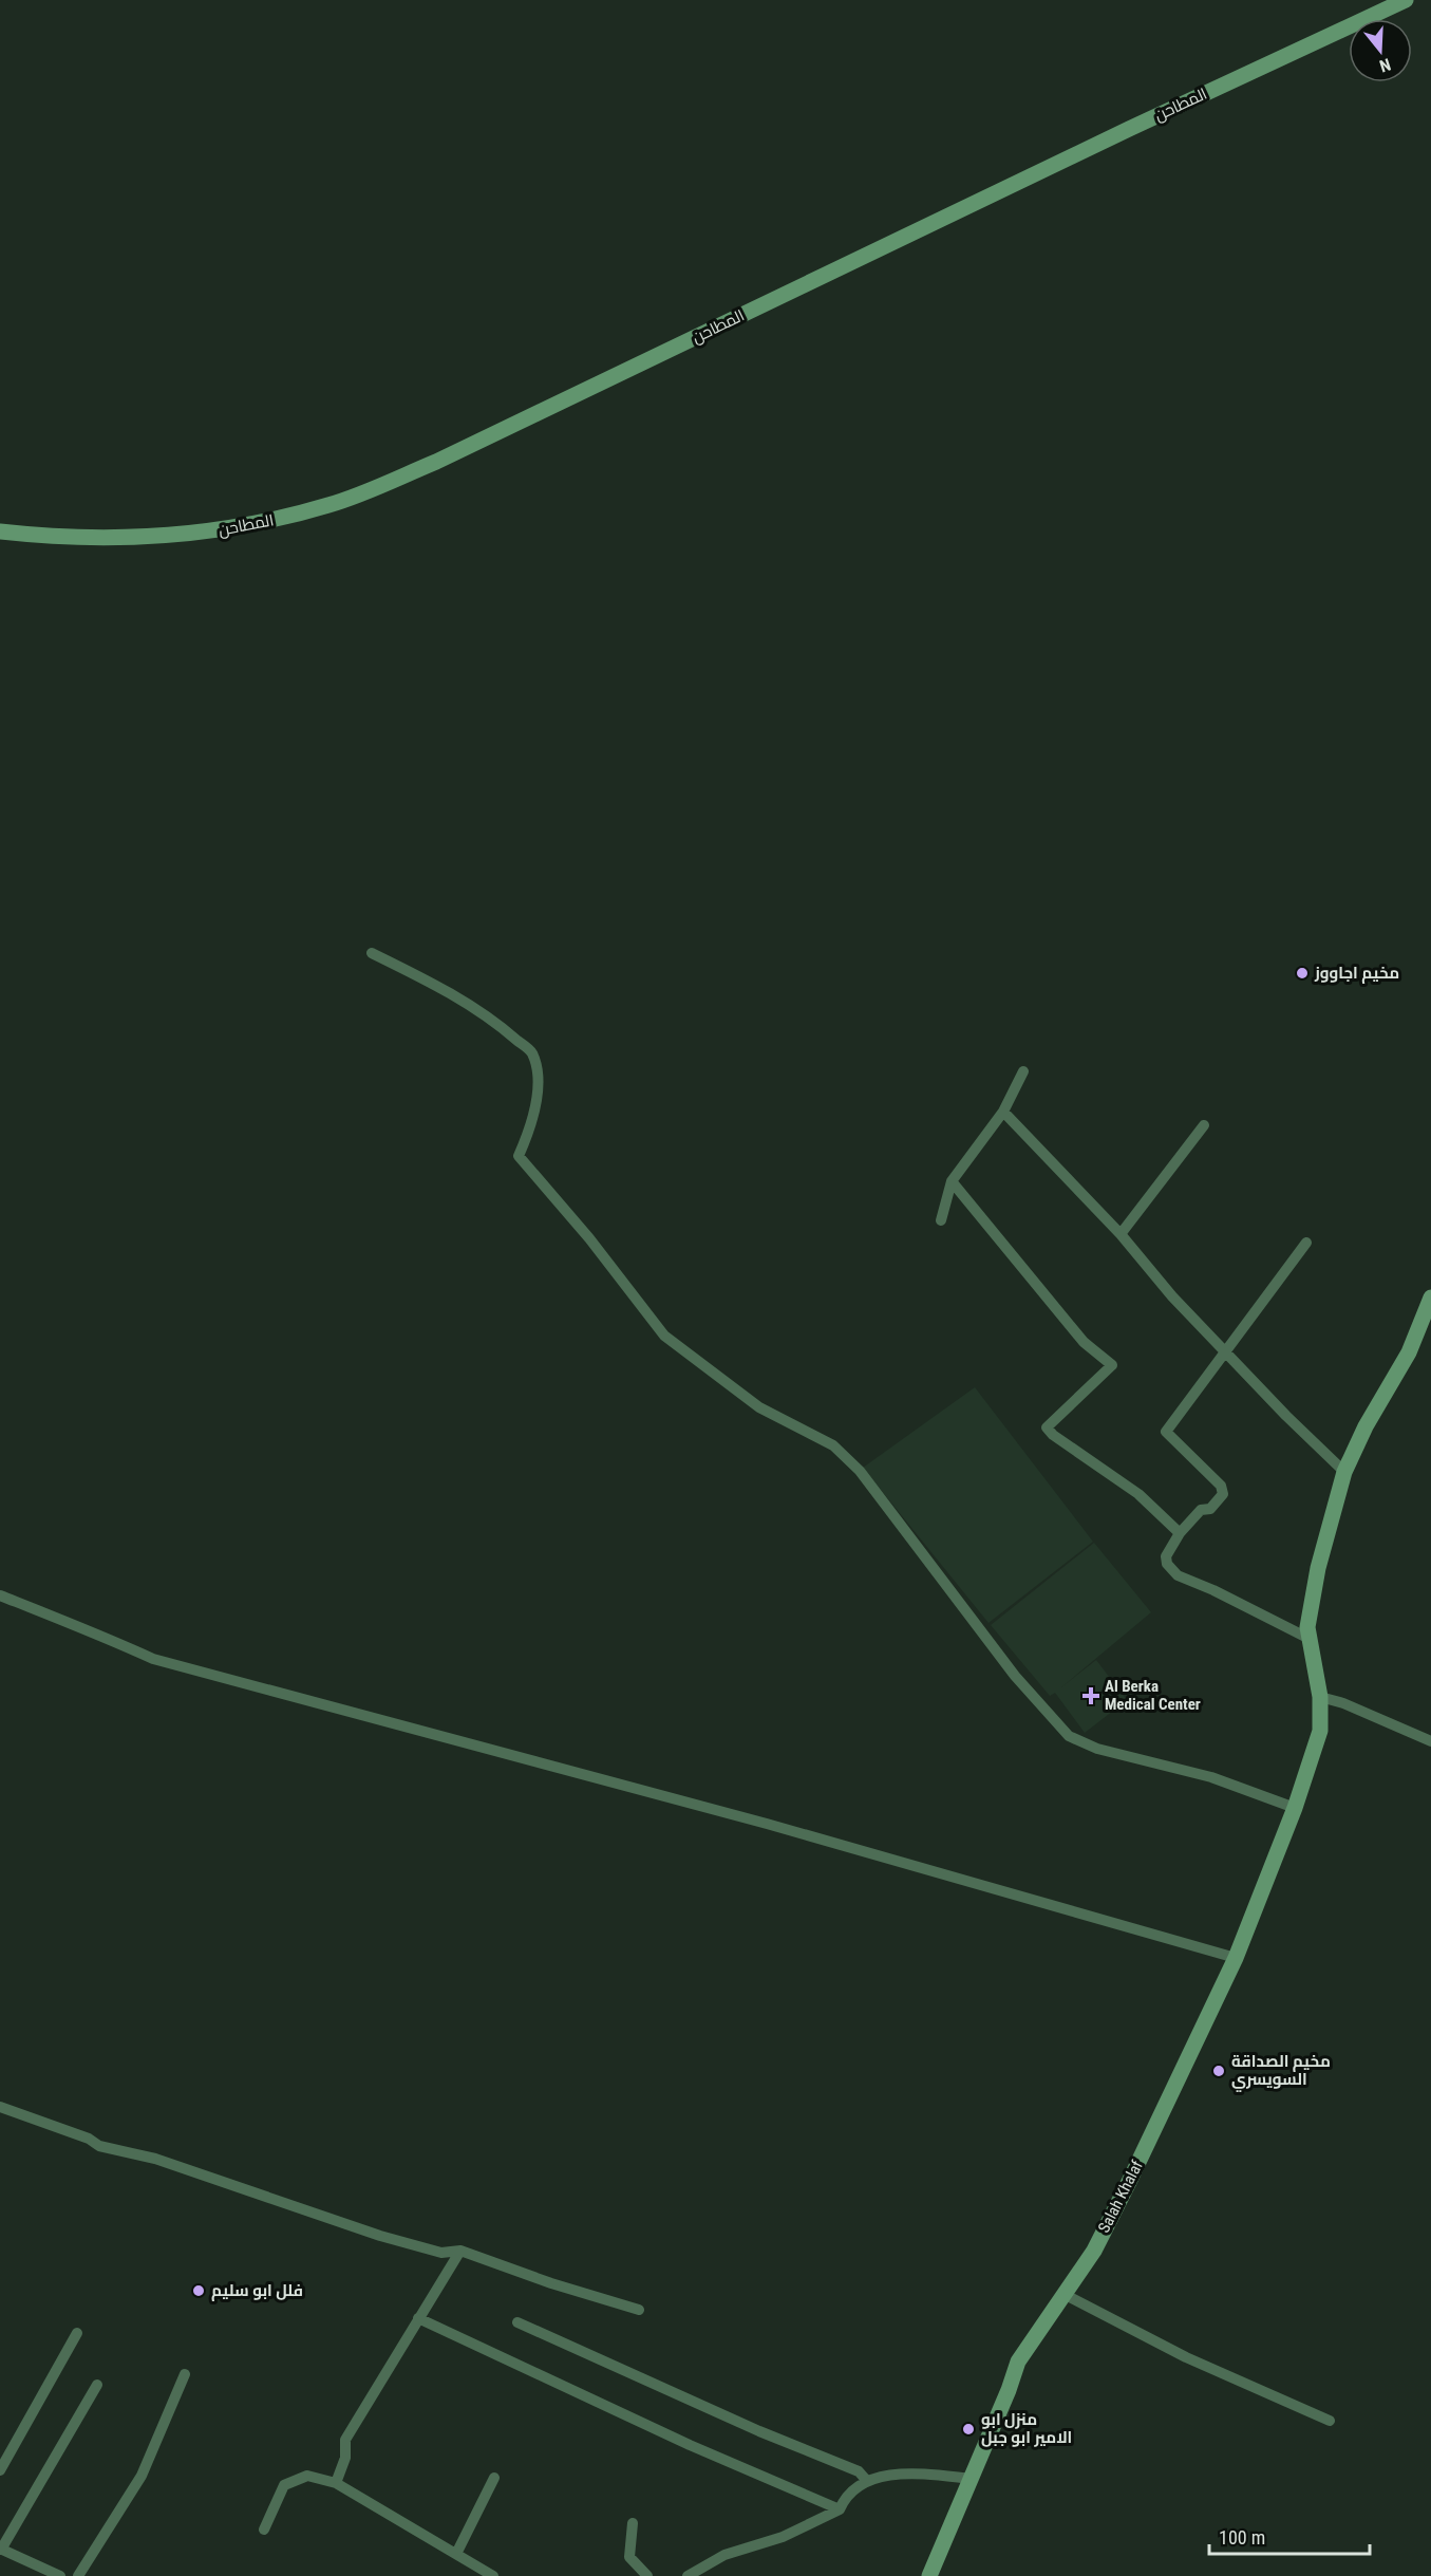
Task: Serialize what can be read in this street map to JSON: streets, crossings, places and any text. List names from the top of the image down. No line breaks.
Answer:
{"streets":{"main road":["المطاحن","Salah Khalaf"]},"places":{"other":["مخيم اجاووز","مخيم الصداقة السويسري","فلل ابو سليم","منزل ابو الامير ابو جبل"],"health":["Al Berka Medical Center"]},"scale_bar":"100 m","north":"bottom"}
